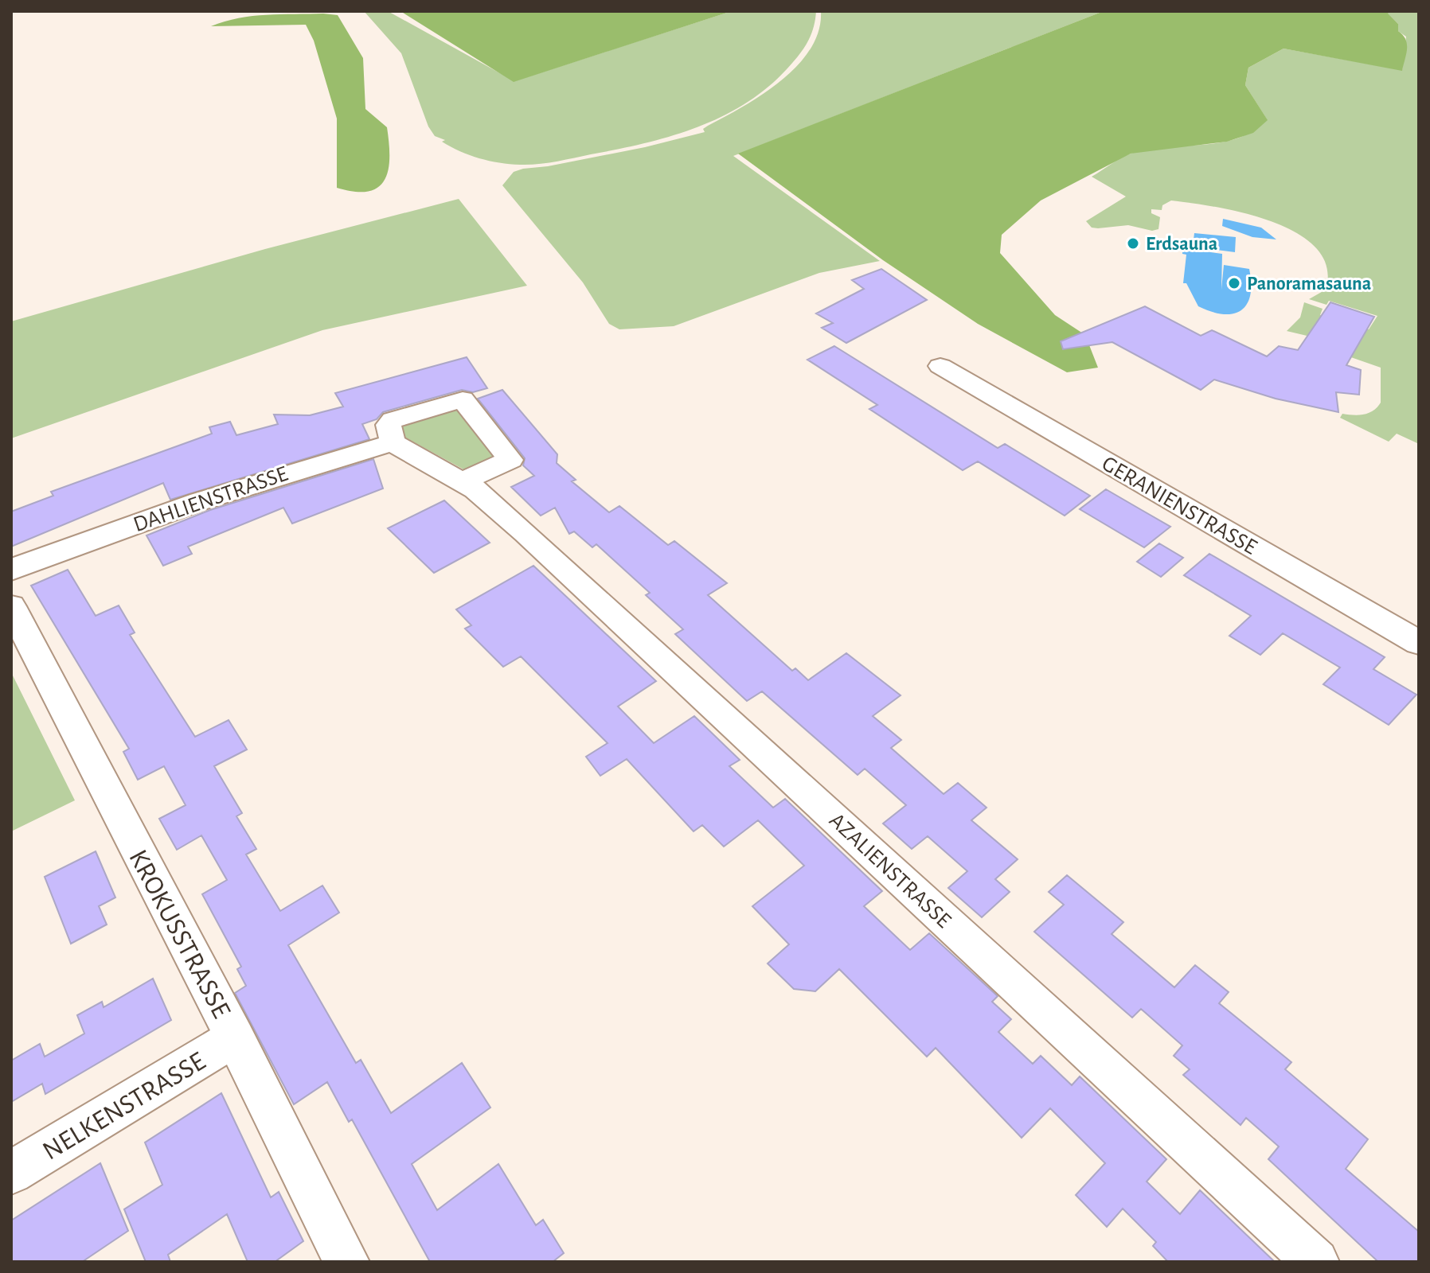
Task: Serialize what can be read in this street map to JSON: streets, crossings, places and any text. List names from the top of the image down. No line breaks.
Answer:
{"streets":{"street":["DAHLIENSTRASSE","GERANIENSTRASSE","AZALIENSTRASSE","KROKUSSTRASSE","NELKENSTRASSE"]},"crossings":[["DAHLIENSTRASSE","AZALIENSTRASSE"],["KROKUSSTRASSE","NELKENSTRASSE"]],"places":["Erdsauna","Panoramasauna"]}
